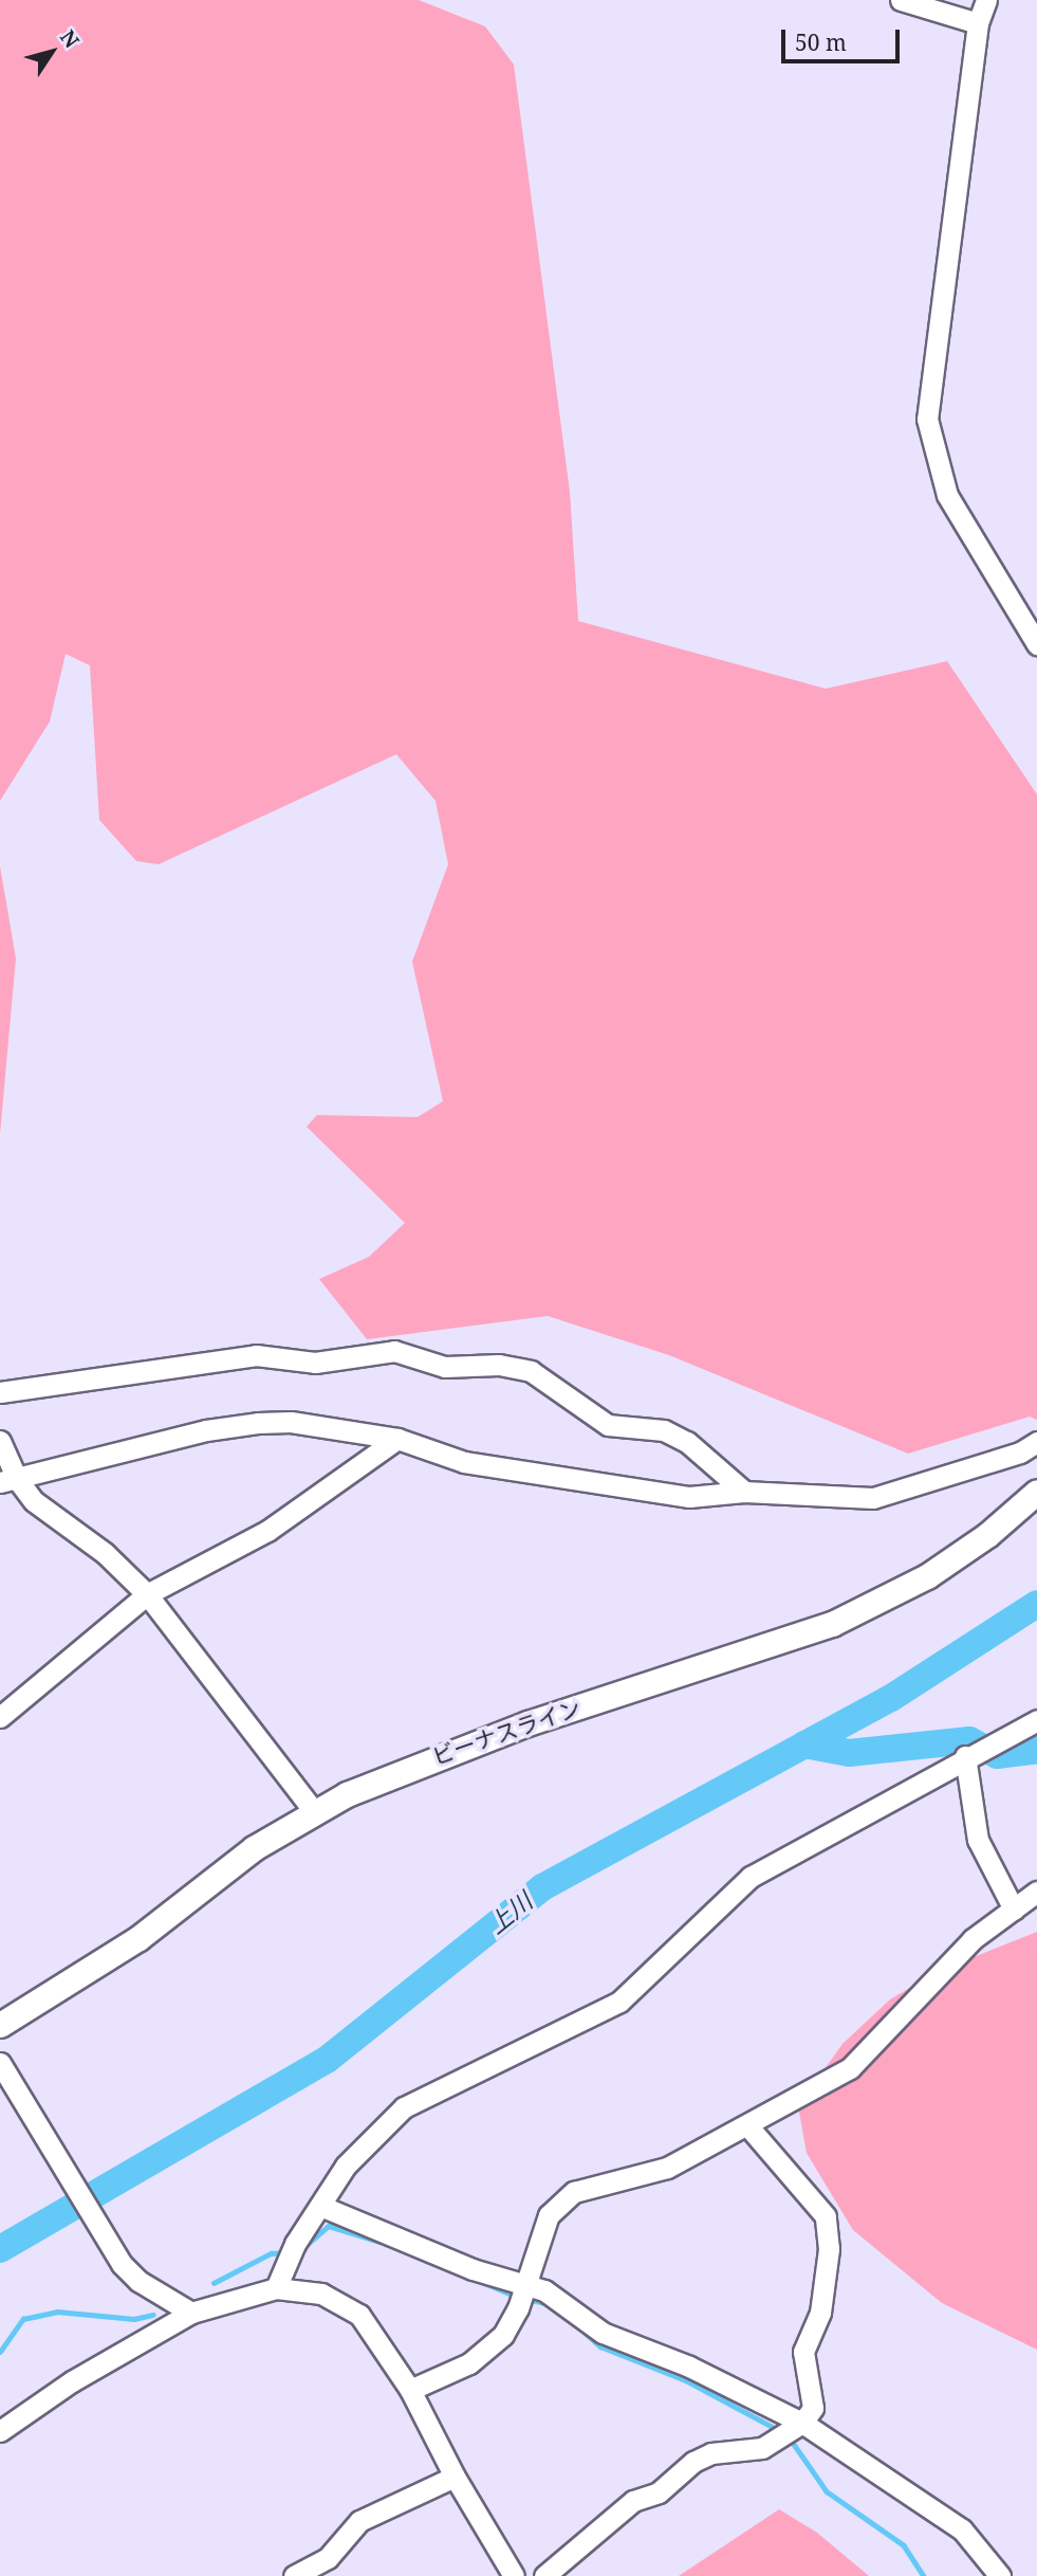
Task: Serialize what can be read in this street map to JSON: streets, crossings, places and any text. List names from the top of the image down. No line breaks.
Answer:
{"streets":{"main road":["ビーナスライン"]},"water":["上川"],"scale_bar":"50 m","north":"top right"}
